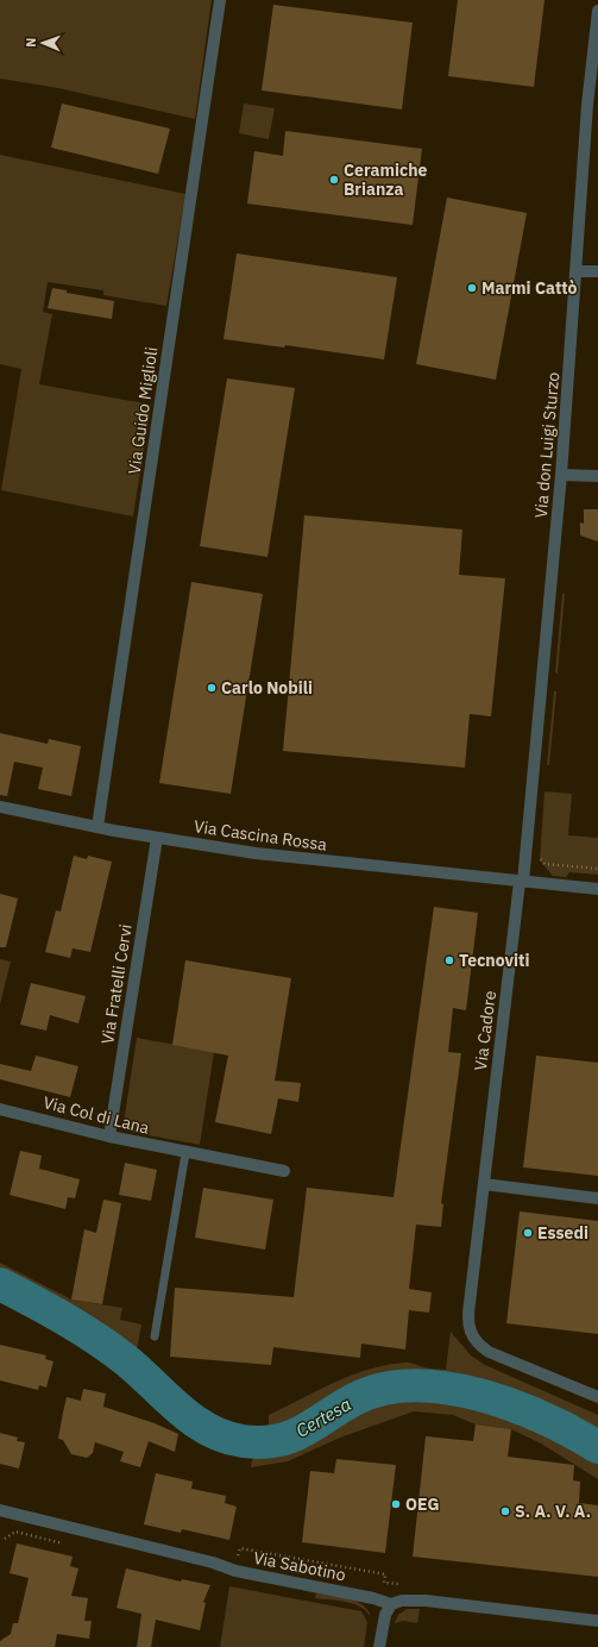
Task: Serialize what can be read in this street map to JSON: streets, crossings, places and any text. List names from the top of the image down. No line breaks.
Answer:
{"streets":{"street":["Via Guido Miglioli","Via don Luigi Sturzo","Via Cascina Rossa","Via Fratelli Cervi","Via Cadore","Via Col di Lana","Via Sabotino"]},"crossings":[["Via Guido Miglioli","Via Cascina Rossa"],["Via don Luigi Sturzo","Via Cascina Rossa"],["Via don Luigi Sturzo","Via Cadore"],["Via Cascina Rossa","Via Fratelli Cervi"],["Via Cascina Rossa","Via Cadore"],["Via Fratelli Cervi","Via Col di Lana"]],"water":["Certesa"],"places":["Ceramiche Brianza","Marmi Cattò","Carlo Nobili","Tecnoviti","Essedi","OEG","S. A. V. A."],"north":"left"}
